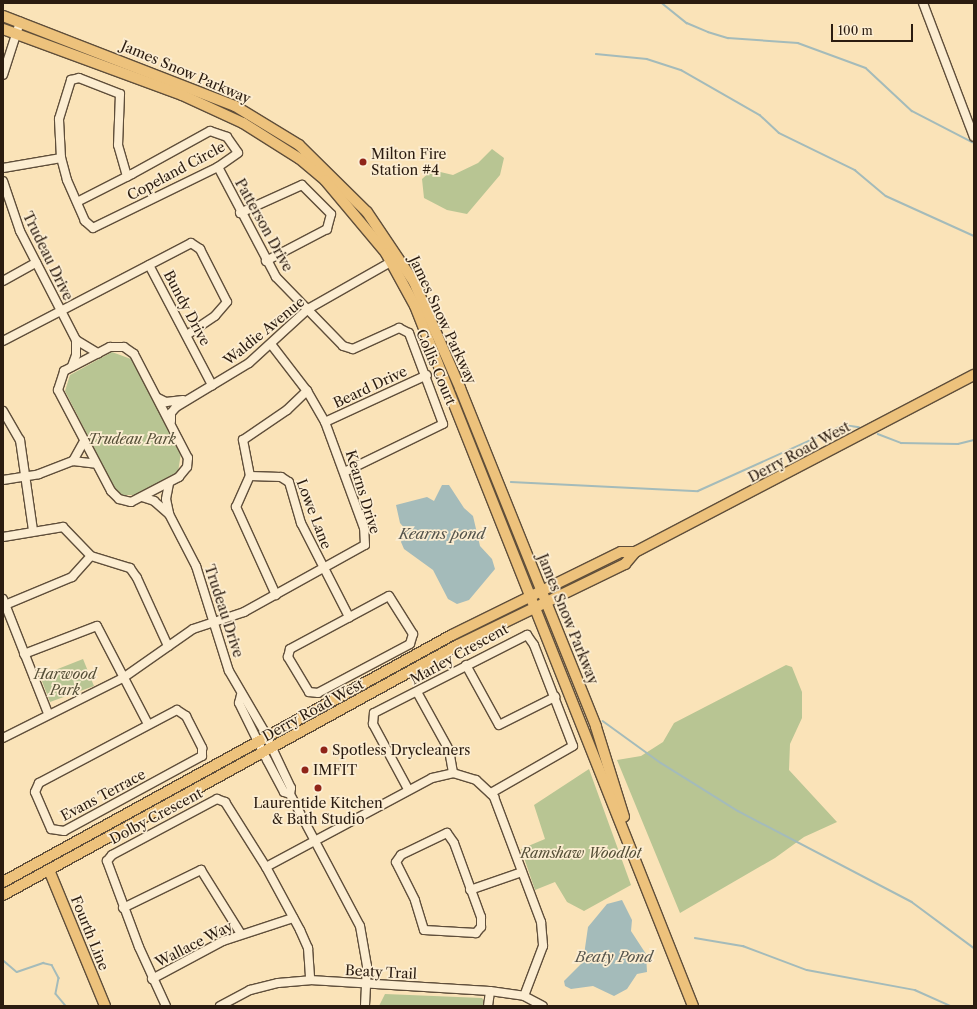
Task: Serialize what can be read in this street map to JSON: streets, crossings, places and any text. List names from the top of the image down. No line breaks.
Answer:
{"streets":{"main road":["James Snow Parkway","Derry Road West","Fourth Line"],"street":["Copeland Circle","Patterson Drive","Trudeau Drive","Bundy Drive","Waldie Avenue","Collis Court","Beard Drive","Kearns Drive","Lowe Lane","Marley Crescent","Evans Terrace","Dolby Crescent","Wallace Way","Beaty Trail"]},"crossings":[["James Snow Parkway","Waldie Avenue"],["James Snow Parkway","Derry Road West"],["Copeland Circle","Patterson Drive"],["Patterson Drive","Waldie Avenue"],["Patterson Drive","Collis Court"],["Trudeau Drive","Waldie Avenue"],["Trudeau Drive","Derry Road West"],["Trudeau Drive","Kearns Drive"],["Trudeau Drive","Beaty Trail"],["Bundy Drive","Waldie Avenue"],["Waldie Avenue","Collis Court"],["Waldie Avenue","Kearns Drive"],["Collis Court","Beard Drive"],["Collis Court","Kearns Drive"],["Beard Drive","Kearns Drive"],["Derry Road West","Fourth Line"],["Kearns Drive","Lowe Lane"],["Dolby Crescent","Wallace Way"],["Dolby Crescent","Beaty Trail"]],"water":["Kearns pond","Beaty Pond"],"parks":["Trudeau Park","Harwood Park","Ramshaw Woodlot"],"places":["Milton Fire Station #4","Spotless Drycleaners","IMFIT","Laurentide Kitchen & Bath Studio"],"scale_bar":"100 m"}
